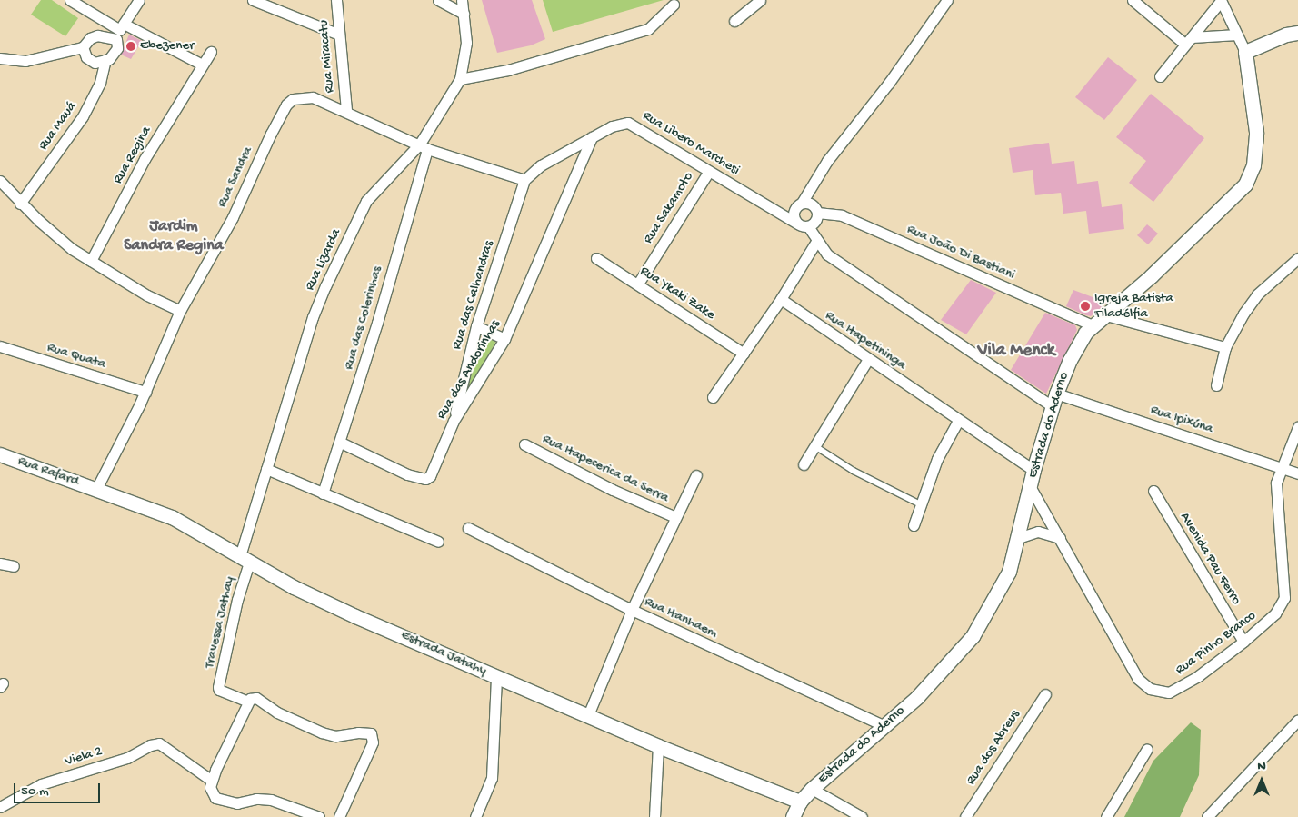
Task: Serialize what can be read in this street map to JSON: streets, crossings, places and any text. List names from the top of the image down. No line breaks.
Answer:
{"streets":{"main road":["Estrada do Aderno","Rua Rafard","Estrada Jatahy"],"street":["Rua Miracatu","Rua Mauá","Rua Libero Marchesi","Rua Regina","Rua Sandra","Rua Sakamoto","Rua João Di Bastiani","Rua Lizarda","Rua Ykaki Zake","Rua das Calhandras","Rua das Colerinhas","Rua Itapetininga","Rua Quata","Rua das Andorinhas","Rua Ipixúna","Rua Itapecerica da Serra","Avenida Pau Ferro","Rua Itanhaem","Travessa Jathay","Rua Pinho Branco","Rua dos Abreus","Viela 2"]},"crossings":[["Rua Miracatu","Rua Sandra"],["Rua Libero Marchesi","Rua Sakamoto"],["Rua Libero Marchesi","Rua João Di Bastiani"],["Rua Libero Marchesi","Rua das Calhandras"],["Rua Libero Marchesi","Rua das Andorinhas"],["Rua Sandra","Rua Lizarda"],["Rua Sandra","Rua das Colerinhas"],["Rua Sandra","Rua Quata"],["Rua Sandra","Rua Rafard"],["Rua Sandra","Estrada Jatahy"],["Rua Sakamoto","Rua Ykaki Zake"],["Rua João Di Bastiani","Estrada do Aderno"],["Rua Lizarda","Rua das Colerinhas"],["Rua Lizarda","Travessa Jathay"],["Rua Lizarda","Estrada Jatahy"],["Rua das Calhandras","Rua das Andorinhas"],["Rua das Colerinhas","Rua das Andorinhas"],["Rua Itapetininga","Estrada do Aderno"],["Rua Ipixúna","Estrada do Aderno"],["Rua Ipixúna","Rua Pinho Branco"],["Estrada do Aderno","Rua Itanhaem"],["Estrada do Aderno","Rua Pinho Branco"],["Estrada do Aderno","Estrada Jatahy"],["Rua Rafard","Estrada Jatahy"],["Avenida Pau Ferro","Rua Pinho Branco"],["Travessa Jathay","Estrada Jatahy"]],"districts":["Jardim Sandra Regina","Vila Menck"],"places":["Ebezener","Igreja Batista Filadélfia"],"scale_bar":"50 m","north":"top"}
